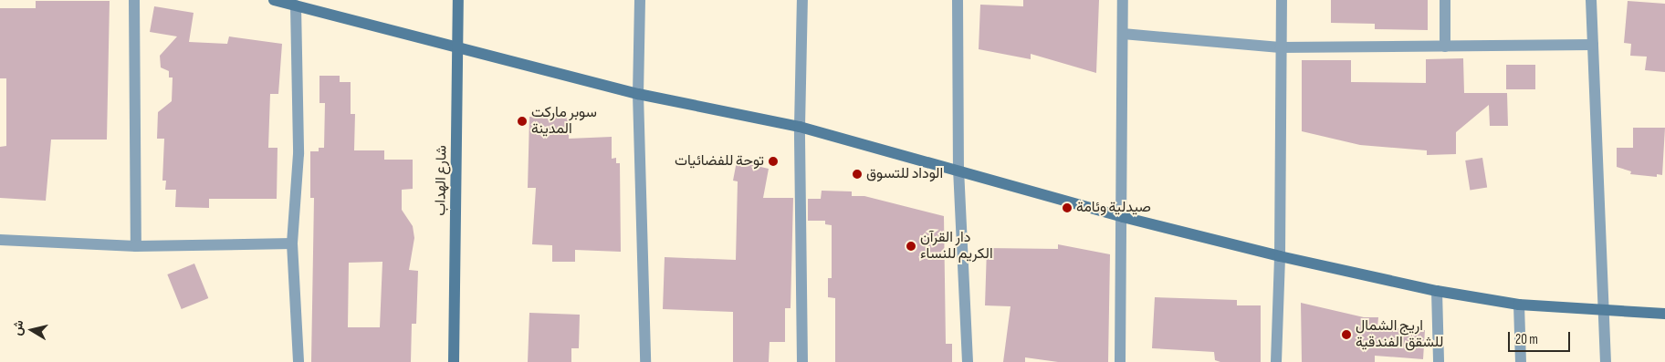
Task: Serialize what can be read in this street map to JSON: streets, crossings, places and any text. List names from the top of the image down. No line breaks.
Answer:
{"streets":{"street":["شارع الهداب"]},"places":["سوبر ماركت المدينة","توحة للفضائيات","الوداد للتسوق","صيدلية وئامة","دار القرآن الكريم للنساء","اريج الشمال للشقق الفندقية"],"scale_bar":"20 m","north":"left"}
